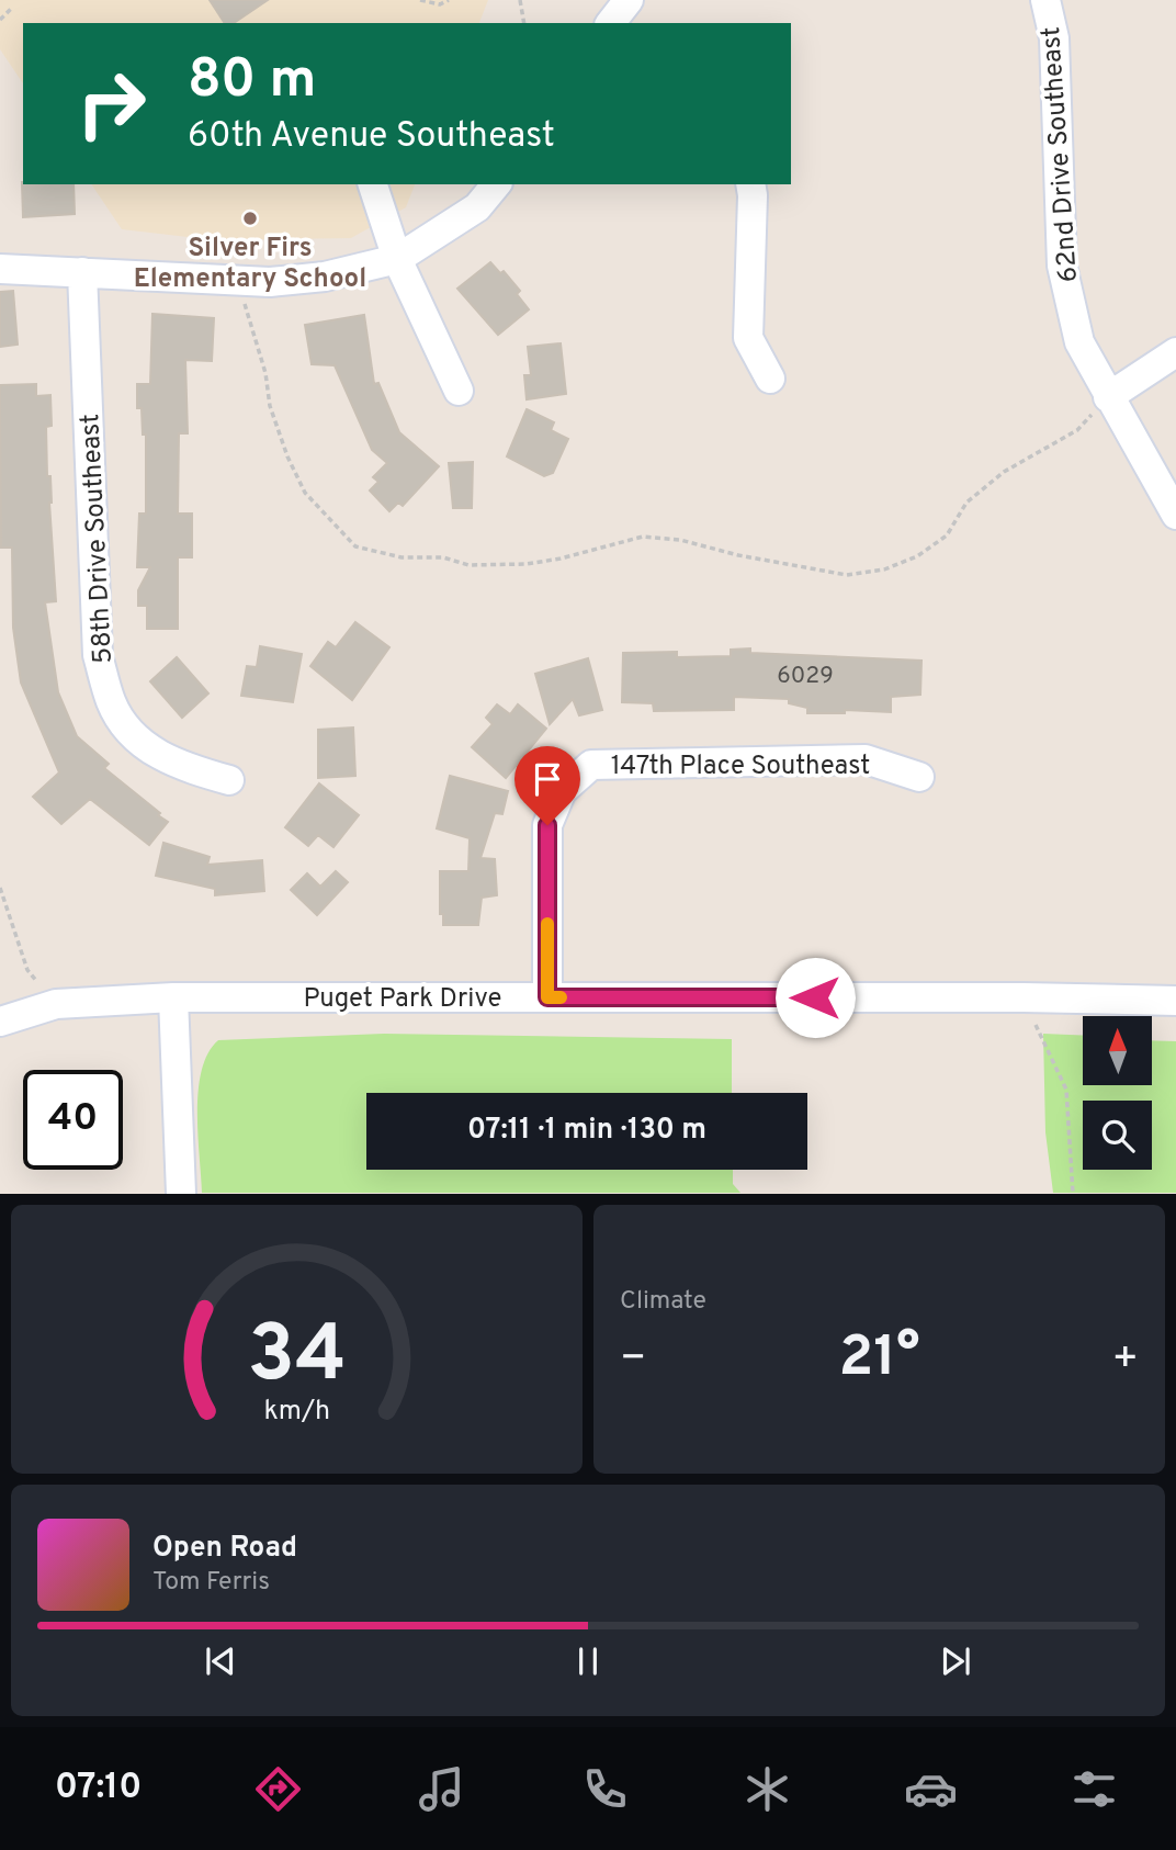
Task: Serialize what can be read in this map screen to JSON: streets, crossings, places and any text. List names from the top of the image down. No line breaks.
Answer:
{"streets":{"street":["62nd Drive Southeast","58th Drive Southeast","147th Place Southeast","Puget Park Drive"]},"crossings":[["147th Place Southeast","Puget Park Drive"]],"places":["Silver Firs Elementary School"],"house_numbers":["6029"],"north":"top","page":{"turn":["80 m","60th Avenue Southeast"],"limit":"40","trip":"07:11 · 1 min · 130 m","tile":"Climate","heat":["−","21°","+"],"song":["Open Road","Tom Ferris"],"tabs":"07:10","gauge":["34","km/h"]}}
